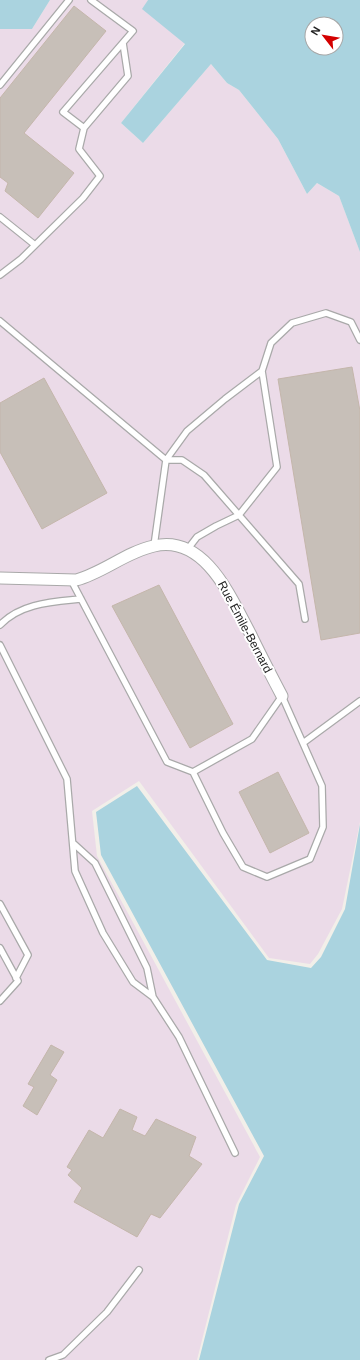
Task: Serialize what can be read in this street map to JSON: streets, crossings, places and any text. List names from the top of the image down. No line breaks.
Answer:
{"streets":{"street":["Rue Émile-Bernard"]},"north":"top left"}
